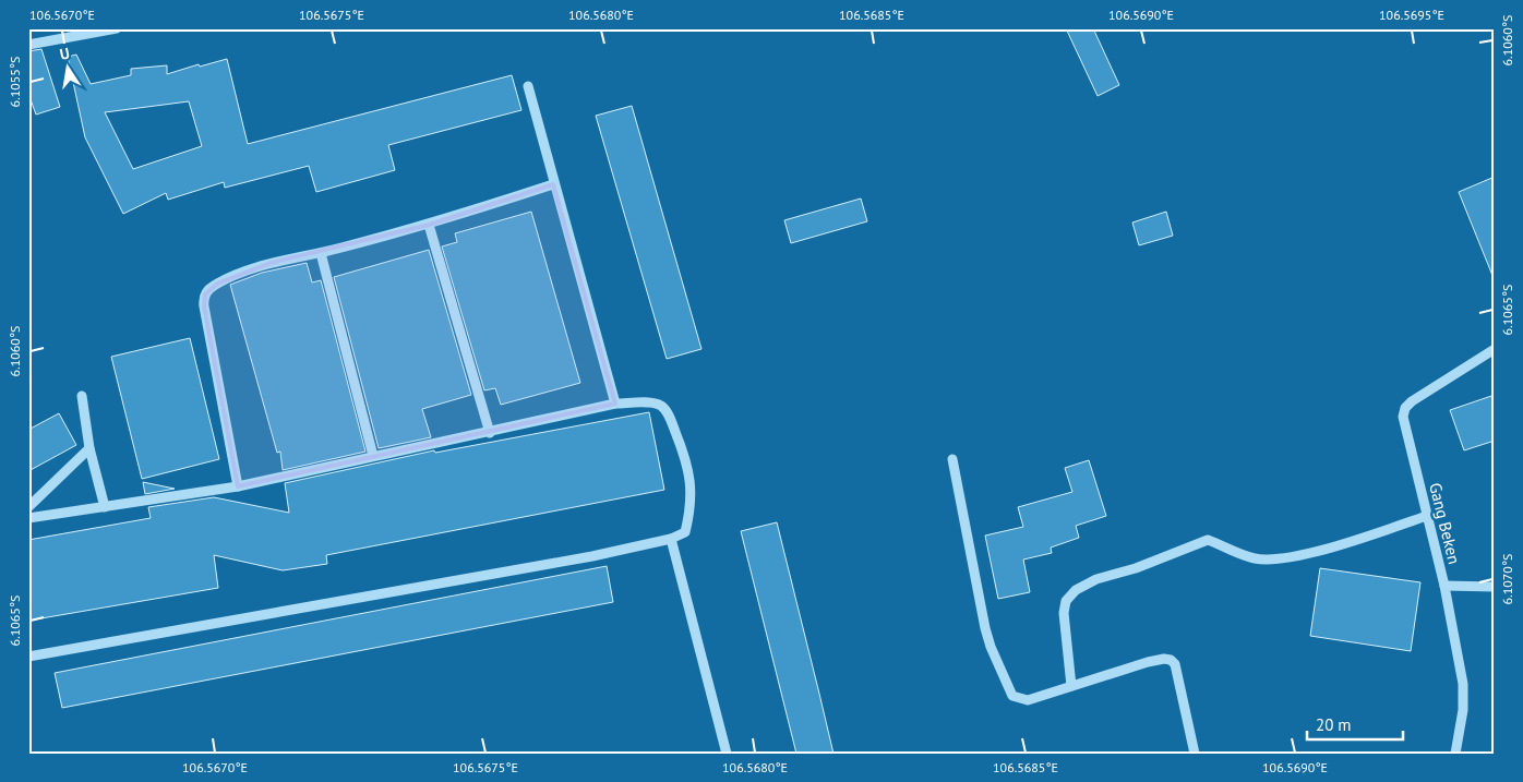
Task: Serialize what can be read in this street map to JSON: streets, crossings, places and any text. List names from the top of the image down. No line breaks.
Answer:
{"streets":{"street":["Gang Beken"]},"scale_bar":"20 m","north":"top","coordinates":["106.5670°E","106.5675°E","106.5680°E","106.5685°E","106.5690°E","106.5695°E","6.1060°S","6.1055°S","6.1065°S","6.1070°S"]}
